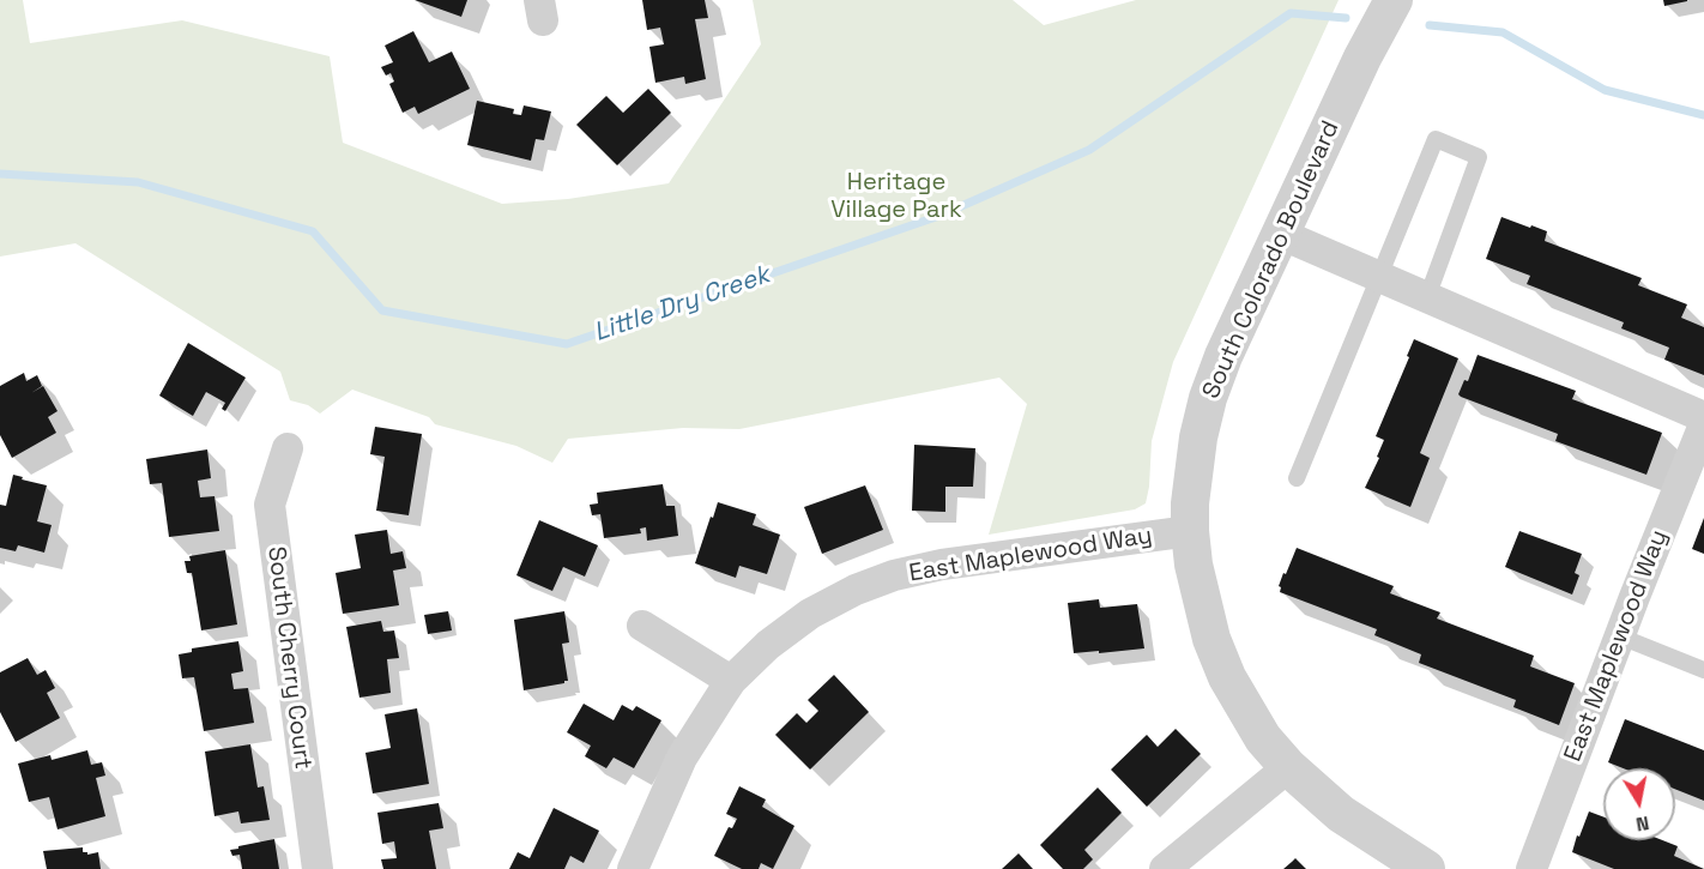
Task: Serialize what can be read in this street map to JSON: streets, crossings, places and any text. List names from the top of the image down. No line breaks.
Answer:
{"streets":{"street":["South Colorado Boulevard","East Maplewood Way","South Cherry Court"]},"crossings":[["South Colorado Boulevard","East Maplewood Way"]],"water":["Little Dry Creek"],"parks":["Heritage Village Park"],"north":"bottom"}
